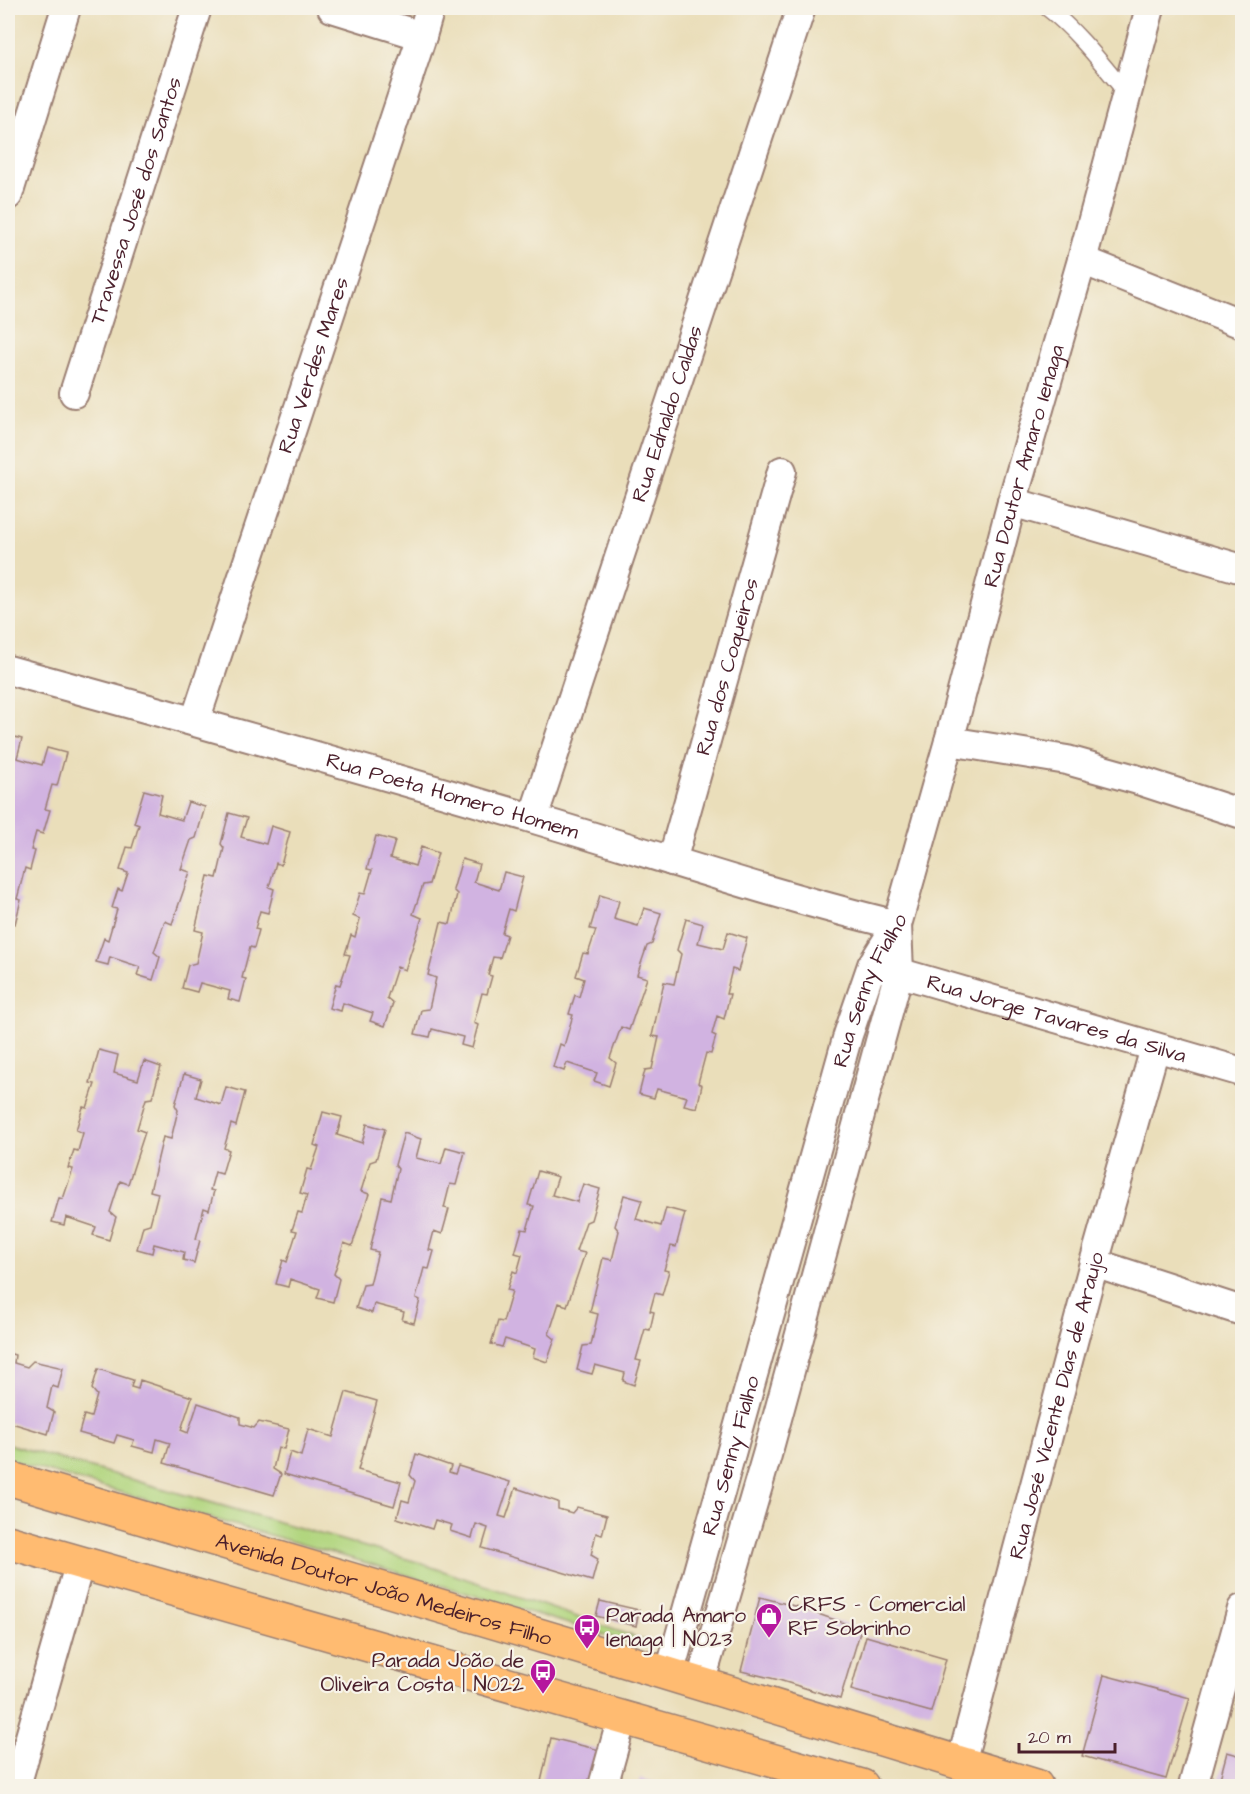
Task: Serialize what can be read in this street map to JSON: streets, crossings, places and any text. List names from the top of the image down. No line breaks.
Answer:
{"streets":{"main road":["Avenida Doutor João Medeiros Filho"],"street":["Travessa José dos Santos","Rua Verdes Mares","Rua Ednaldo Caldas","Rua Doutor Amaro Ienaga","Rua dos Coqueiros","Rua Poeta Homero Homem","Rua Senny Fialho","Rua Jorge Tavares da Silva","Rua José Vicente Dias de Araujo"]},"crossings":[["Rua Verdes Mares","Rua Poeta Homero Homem"],["Rua Ednaldo Caldas","Rua Poeta Homero Homem"],["Rua Doutor Amaro Ienaga","Rua Poeta Homero Homem"],["Rua Doutor Amaro Ienaga","Rua Senny Fialho"],["Rua dos Coqueiros","Rua Poeta Homero Homem"],["Rua Poeta Homero Homem","Rua Senny Fialho"],["Rua Senny Fialho","Rua Jorge Tavares da Silva"],["Rua Senny Fialho","Avenida Doutor João Medeiros Filho"],["Rua Jorge Tavares da Silva","Rua José Vicente Dias de Araujo"],["Rua José Vicente Dias de Araujo","Avenida Doutor João Medeiros Filho"]],"places":{"shop":["CRFS - Comercial RF Sobrinho"],"bus stop":["Parada Amaro Ienaga | N023","Parada João de Oliveira Costa | N022"]},"scale_bar":"20 m"}
